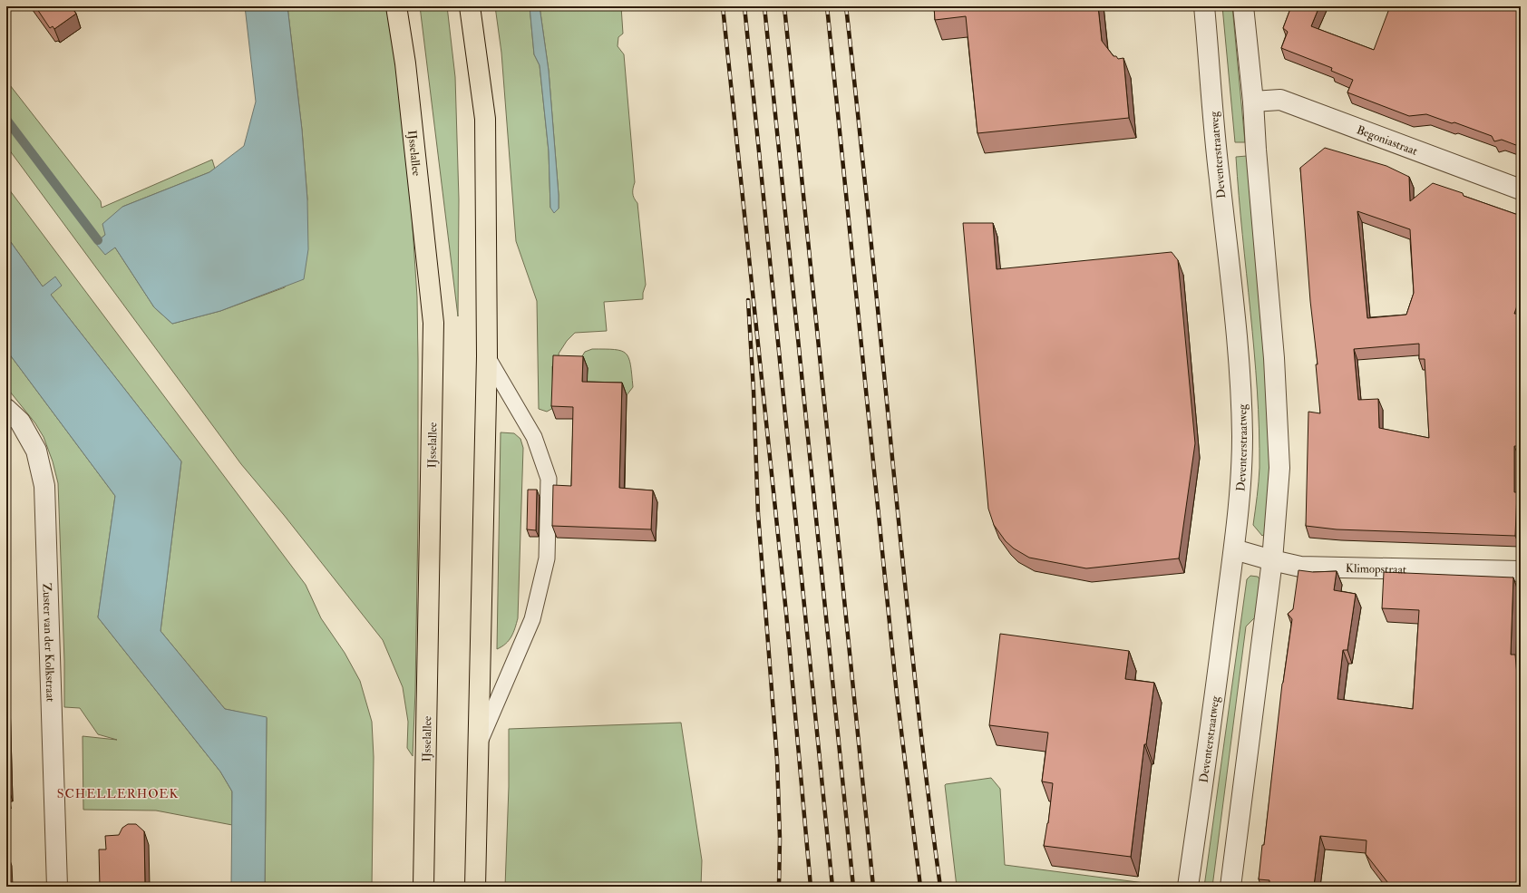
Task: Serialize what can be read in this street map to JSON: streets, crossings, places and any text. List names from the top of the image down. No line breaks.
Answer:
{"streets":{"main road":["IJsselallee"],"street":["Begoniastraat","Deventerstraatweg","Klimopstraat","Zuster van der Kolkstraat"]},"crossings":[["Deventerstraatweg","Klimopstraat"]],"districts":["SCHELLERHOEK"]}
